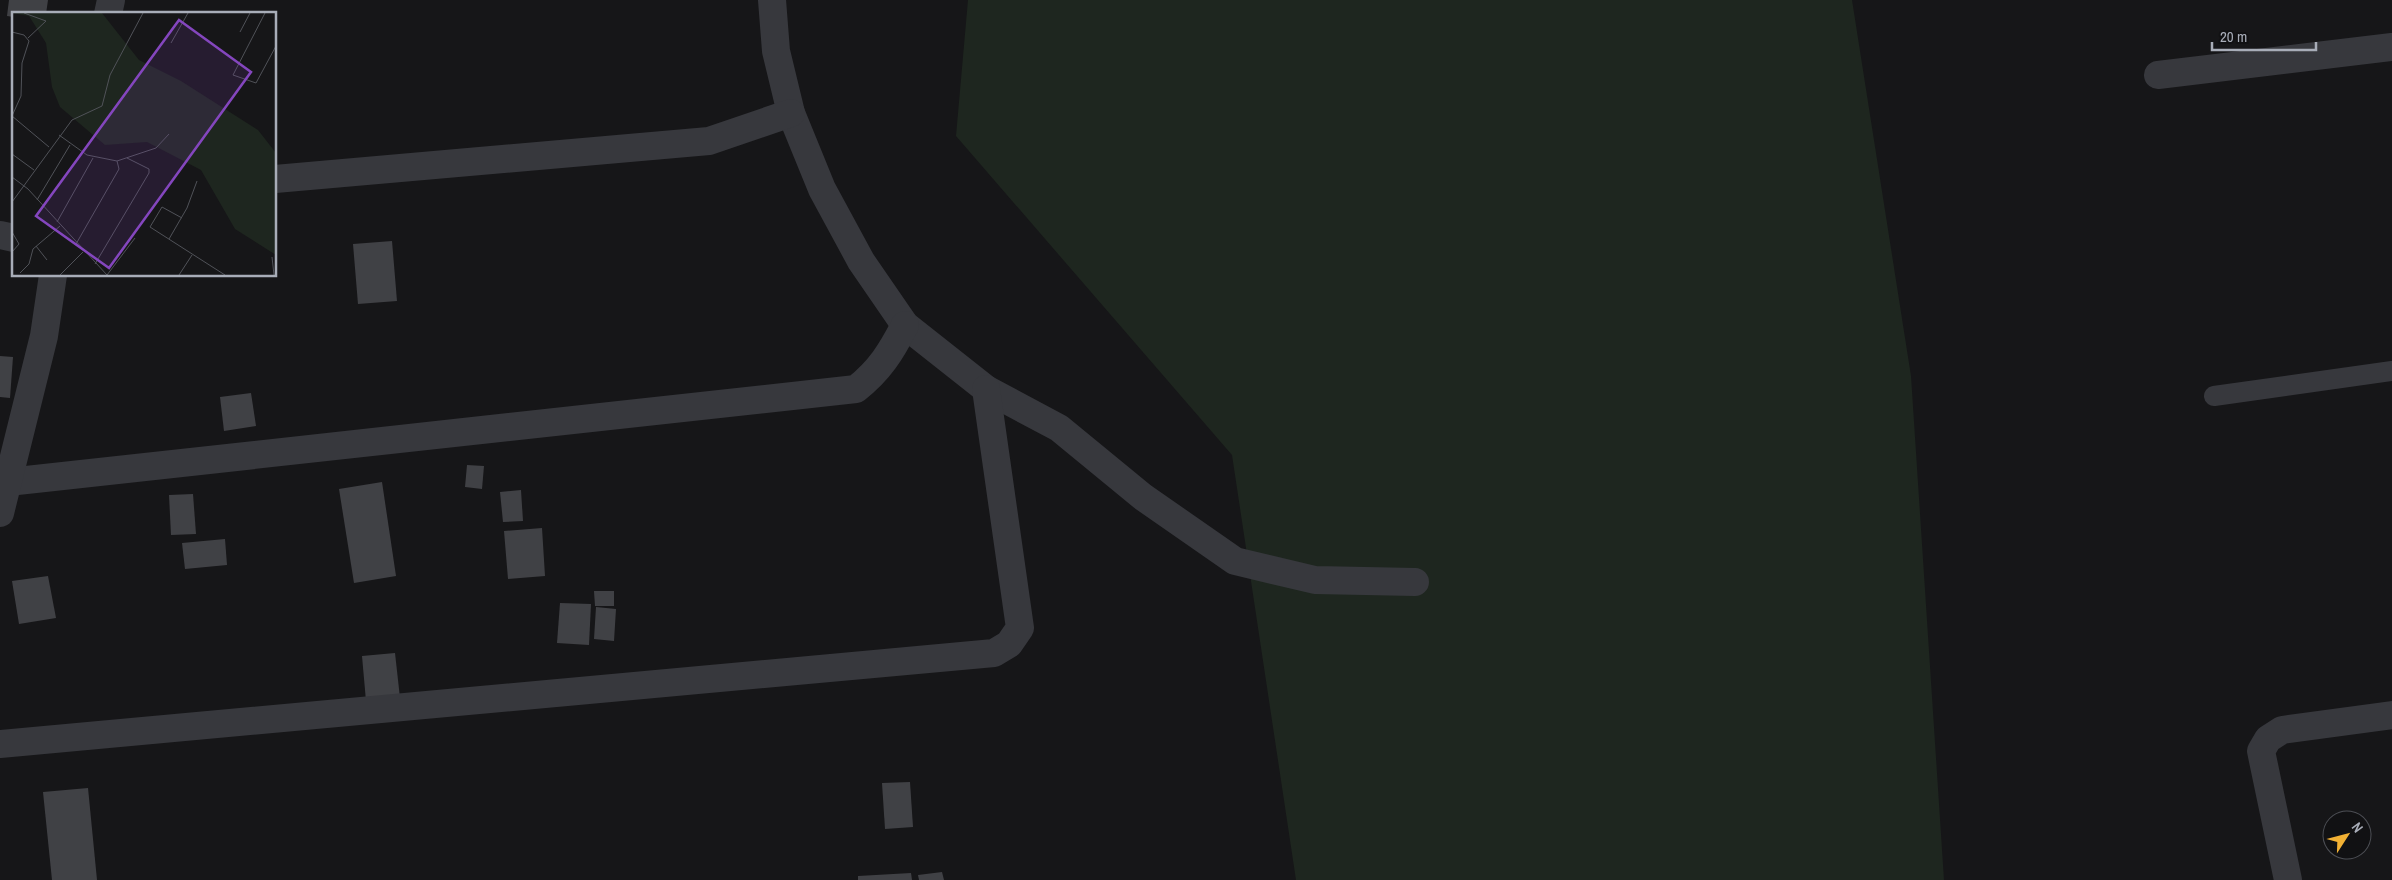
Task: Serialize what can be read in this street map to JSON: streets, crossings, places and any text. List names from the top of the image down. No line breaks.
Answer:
{"scale_bar":"20 m","north":"top right"}
